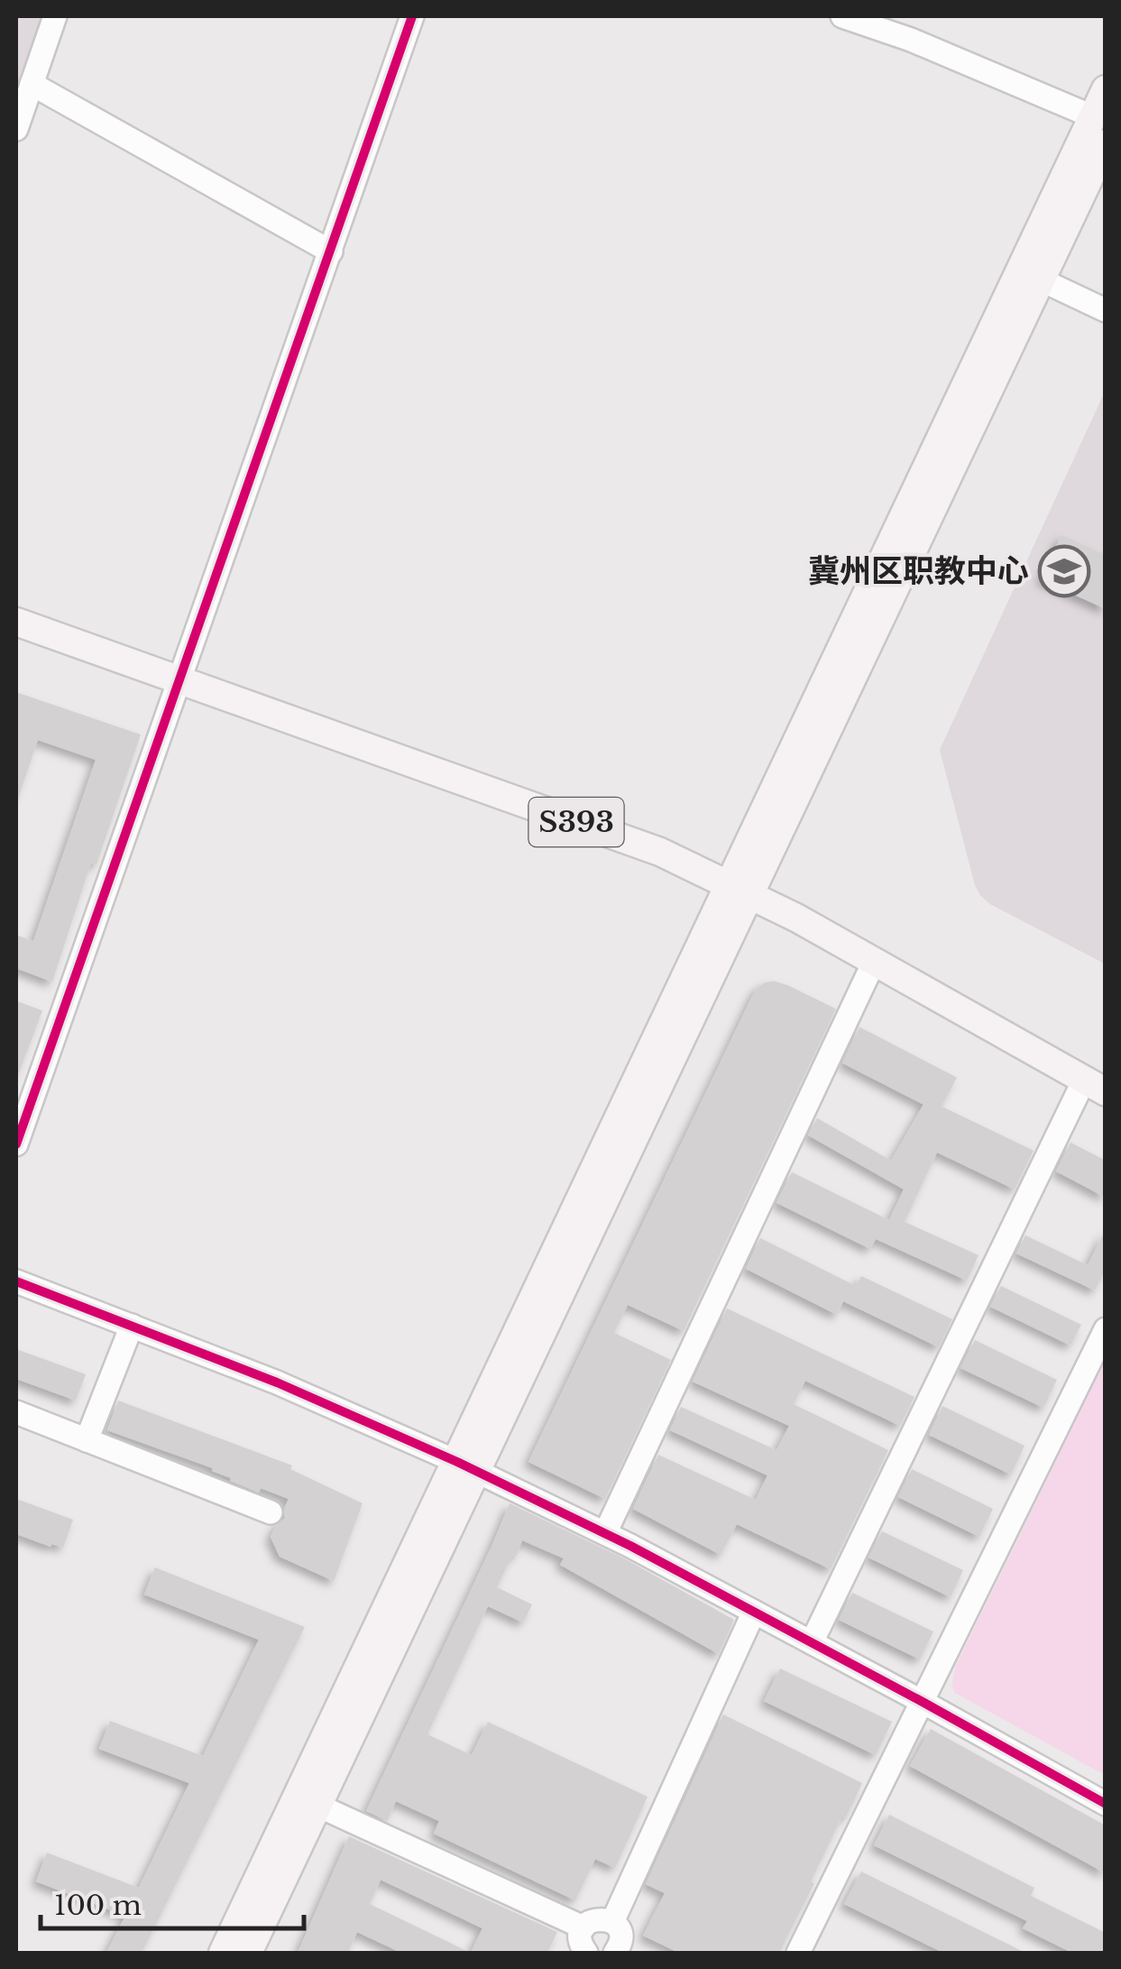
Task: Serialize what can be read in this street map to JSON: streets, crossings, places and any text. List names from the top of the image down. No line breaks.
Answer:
{"streets":{"main road":["S393"]},"places":{"school or university":["冀州区职教中心"]},"scale_bar":"100 m"}
